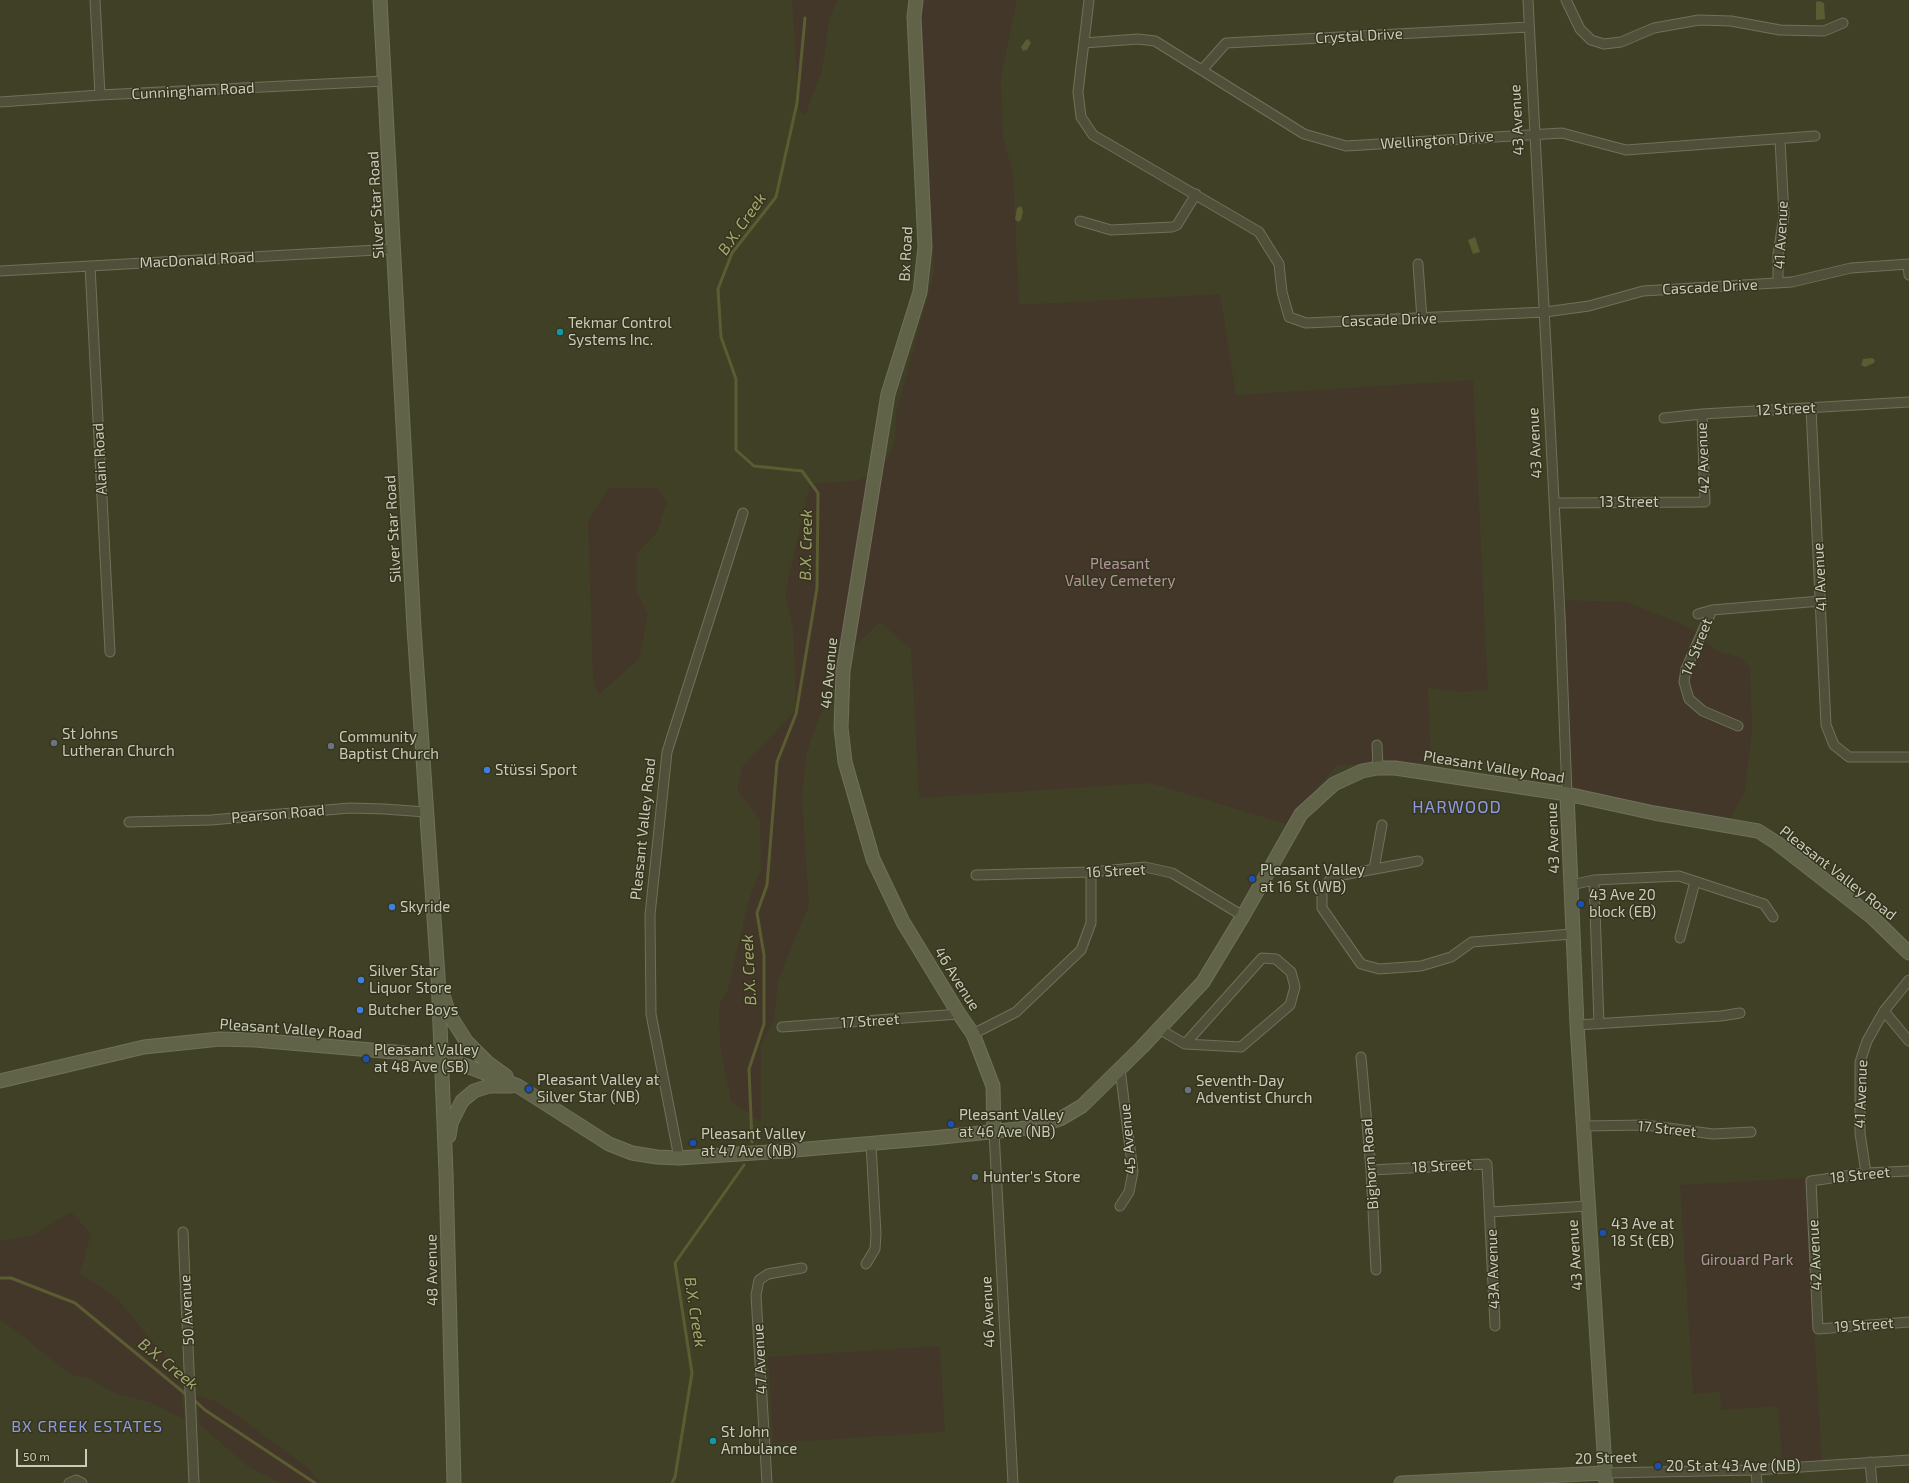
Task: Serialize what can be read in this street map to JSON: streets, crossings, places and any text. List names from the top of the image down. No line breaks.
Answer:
{"streets":{"street":["Crystal Drive","Cunningham Road","43 Avenue","Wellington Drive","Silver Star Road","41 Avenue","Bx Road","MacDonald Road","Cascade Drive","12 Street","42 Avenue","Alain Road","13 Street","14 Street","46 Avenue","Pleasant Valley Road","Pearson Road","16 Street","17 Street","45 Avenue","Bighorn Road","18 Street","43A Avenue","48 Avenue","50 Avenue","19 Street","47 Avenue","20 Street"]},"crossings":[["Crystal Drive","43 Avenue"],["Crystal Drive","Wellington Drive"],["Cunningham Road","Silver Star Road"],["43 Avenue","Wellington Drive"],["43 Avenue","Cascade Drive"],["43 Avenue","13 Street"],["43 Avenue","Pleasant Valley Road"],["43 Avenue","17 Street"],["43 Avenue","20 Street"],["Wellington Drive","41 Avenue"],["Wellington Drive","Cascade Drive"],["Silver Star Road","MacDonald Road"],["Silver Star Road","Pleasant Valley Road"],["Silver Star Road","Pearson Road"],["Silver Star Road","48 Avenue"],["41 Avenue","Cascade Drive"],["41 Avenue","12 Street"],["41 Avenue","14 Street"],["41 Avenue","18 Street"],["Bx Road","46 Avenue"],["MacDonald Road","Alain Road"],["12 Street","42 Avenue"],["42 Avenue","13 Street"],["42 Avenue","18 Street"],["42 Avenue","19 Street"],["46 Avenue","Pleasant Valley Road"],["46 Avenue","17 Street"],["Pleasant Valley Road","16 Street"],["Pleasant Valley Road","45 Avenue"],["Pleasant Valley Road","48 Avenue"],["Bighorn Road","18 Street"],["18 Street","43A Avenue"]],"districts":["HARWOOD","BX CREEK ESTATES"],"water":["B.X. Creek"],"parks":["Pleasant Valley Cemetery","Girouard Park"],"places":["Tekmar Control Systems Inc.","St Johns Lutheran Church","Community Baptist Church","Stüssi Sport","Pleasant Valley at 16 St (WB)","43 Ave 20 block (EB)","Skyride","Silver Star Liquor Store","Butcher Boys","Pleasant Valley at 48 Ave (SB)","Pleasant Valley at Silver Star (NB)","Seventh-Day Adventist Church","Pleasant Valley at 46 Ave (NB)","Pleasant Valley at 47 Ave (NB)","Hunter's Store","43 Ave at 18 St (EB)","St John Ambulance","20 St at 43 Ave (NB)"],"scale_bar":"50 m"}
